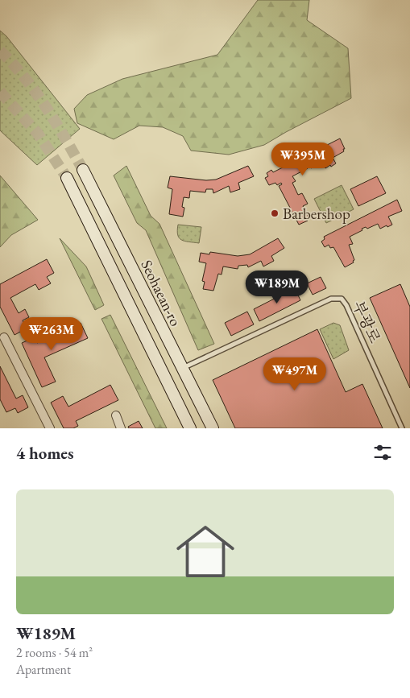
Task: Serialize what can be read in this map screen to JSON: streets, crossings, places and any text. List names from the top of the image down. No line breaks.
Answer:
{"streets":{"main road":["Seohaean-ro"],"lane":["부광로"]},"crossings":[["Seohaean-ro","부광로"]],"places":["Barbershop"],"page":{"price":["₩395M","₩189M","₩263M","₩497M"],"heading":"4 homes","list":[{"name":"₩189M","note":"2 rooms · 54 m² · Apartment"}]}}
